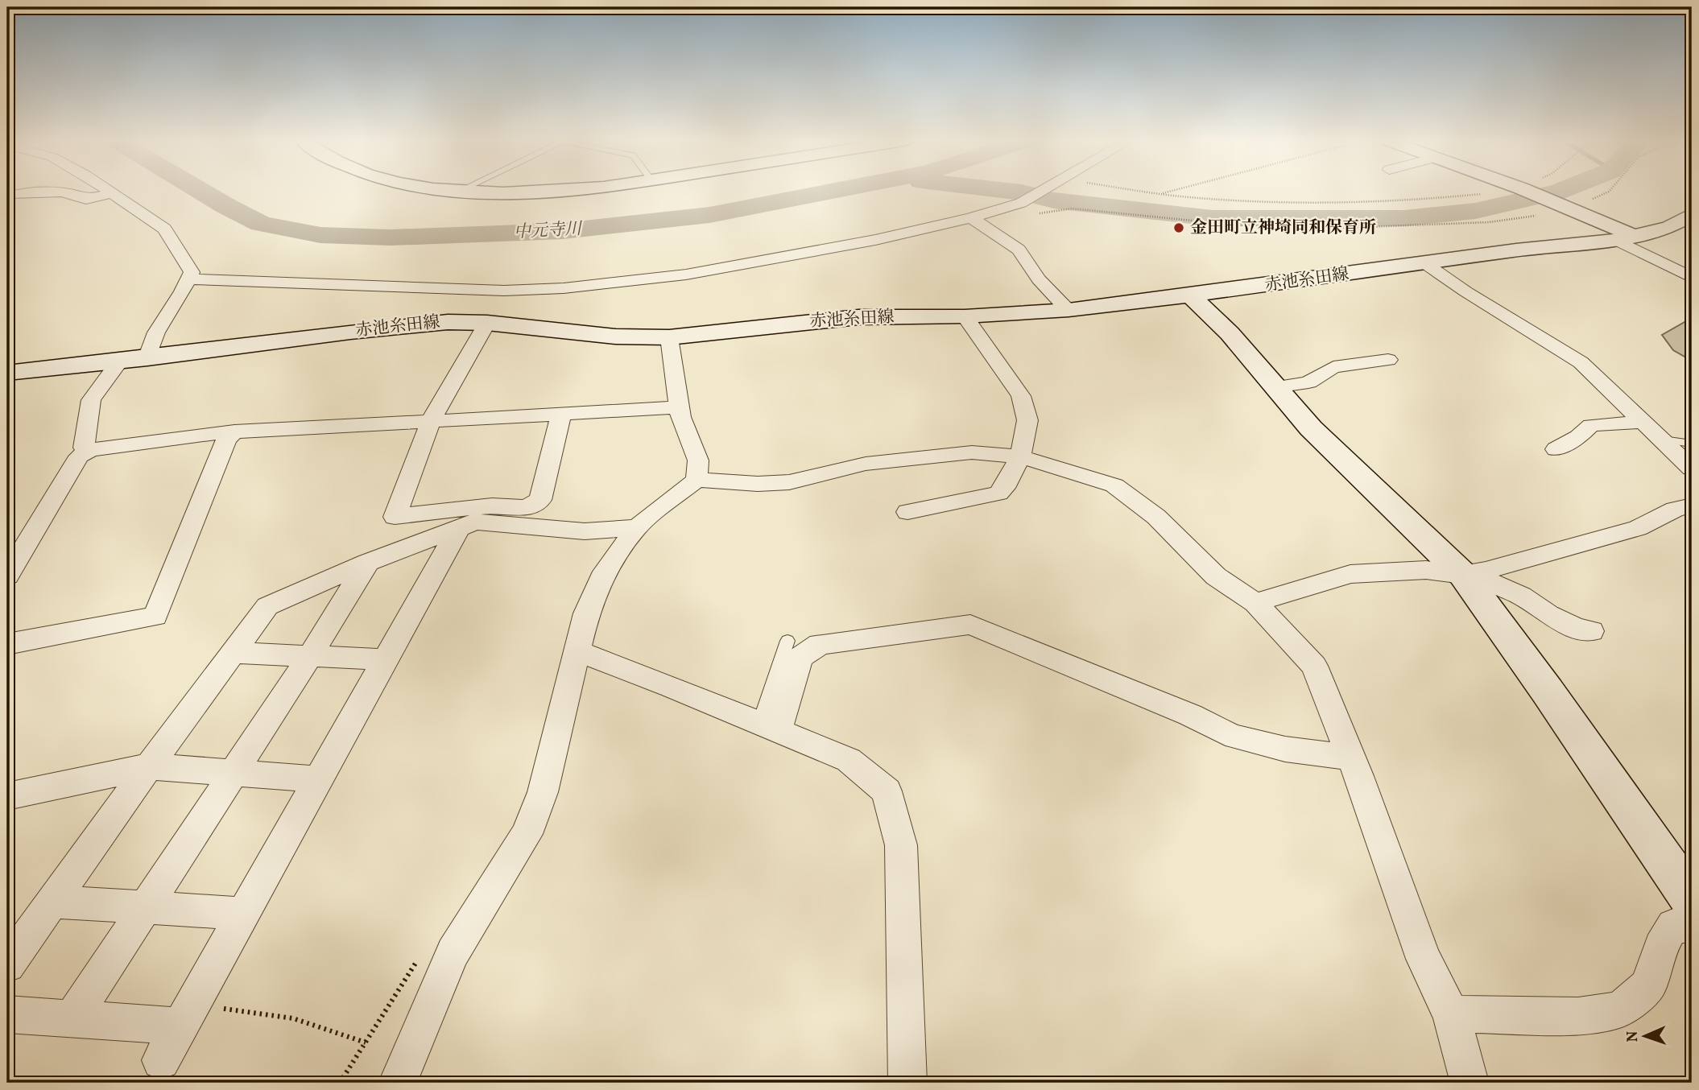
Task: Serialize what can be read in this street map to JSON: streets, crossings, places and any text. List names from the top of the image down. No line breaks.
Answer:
{"streets":{"street":["赤池糸田線"]},"water":["中元寺川"],"places":["金田町立神埼同和保育所"],"north":"left"}
